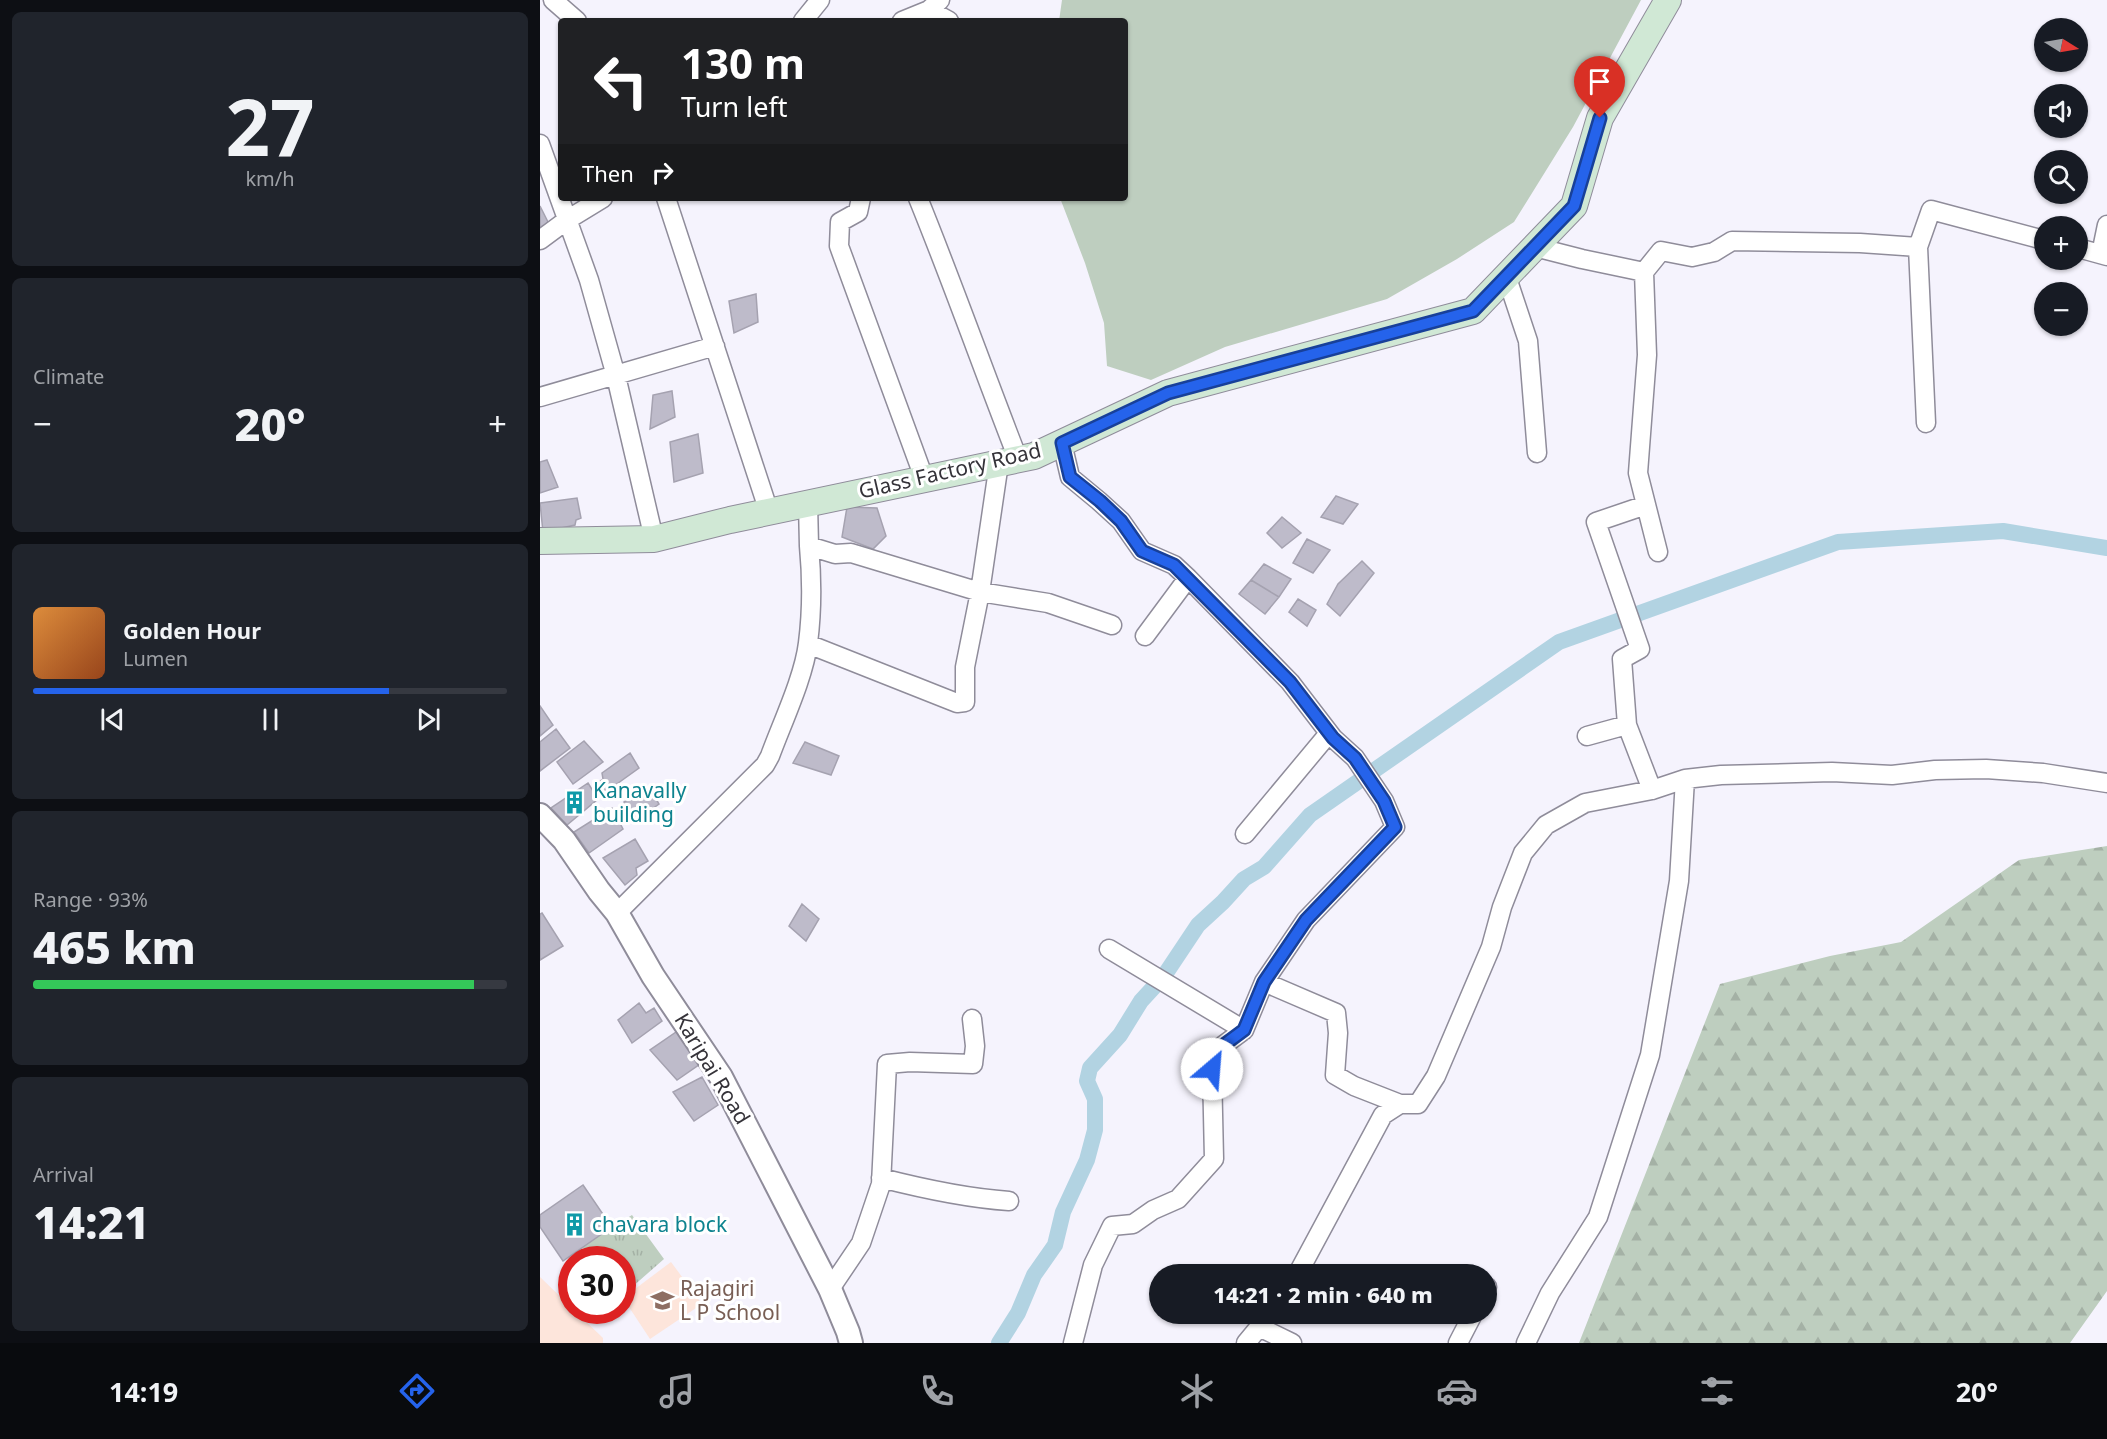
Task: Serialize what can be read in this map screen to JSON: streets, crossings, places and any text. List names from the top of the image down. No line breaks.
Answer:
{"streets":{"main road":["Glass Factory Road"],"street":["Karipai Road"]},"places":{"building":["Kanavally building","chavara block"],"school or university":["Rajagiri L P School"]},"north":"right","page":{"tile":[["27","km/h"],"Climate",["Range · 93%","465 km"],["Arrival","14:21"]],"map_buttons":["+","−"],"turn":["130 m","Turn left"],"then":"Then","heat":["−","20°","+"],"song":["Golden Hour","Lumen"],"limit":"30","trip":"14:21 · 2 min · 640 m","tabs":["14:19","20°"]}}
